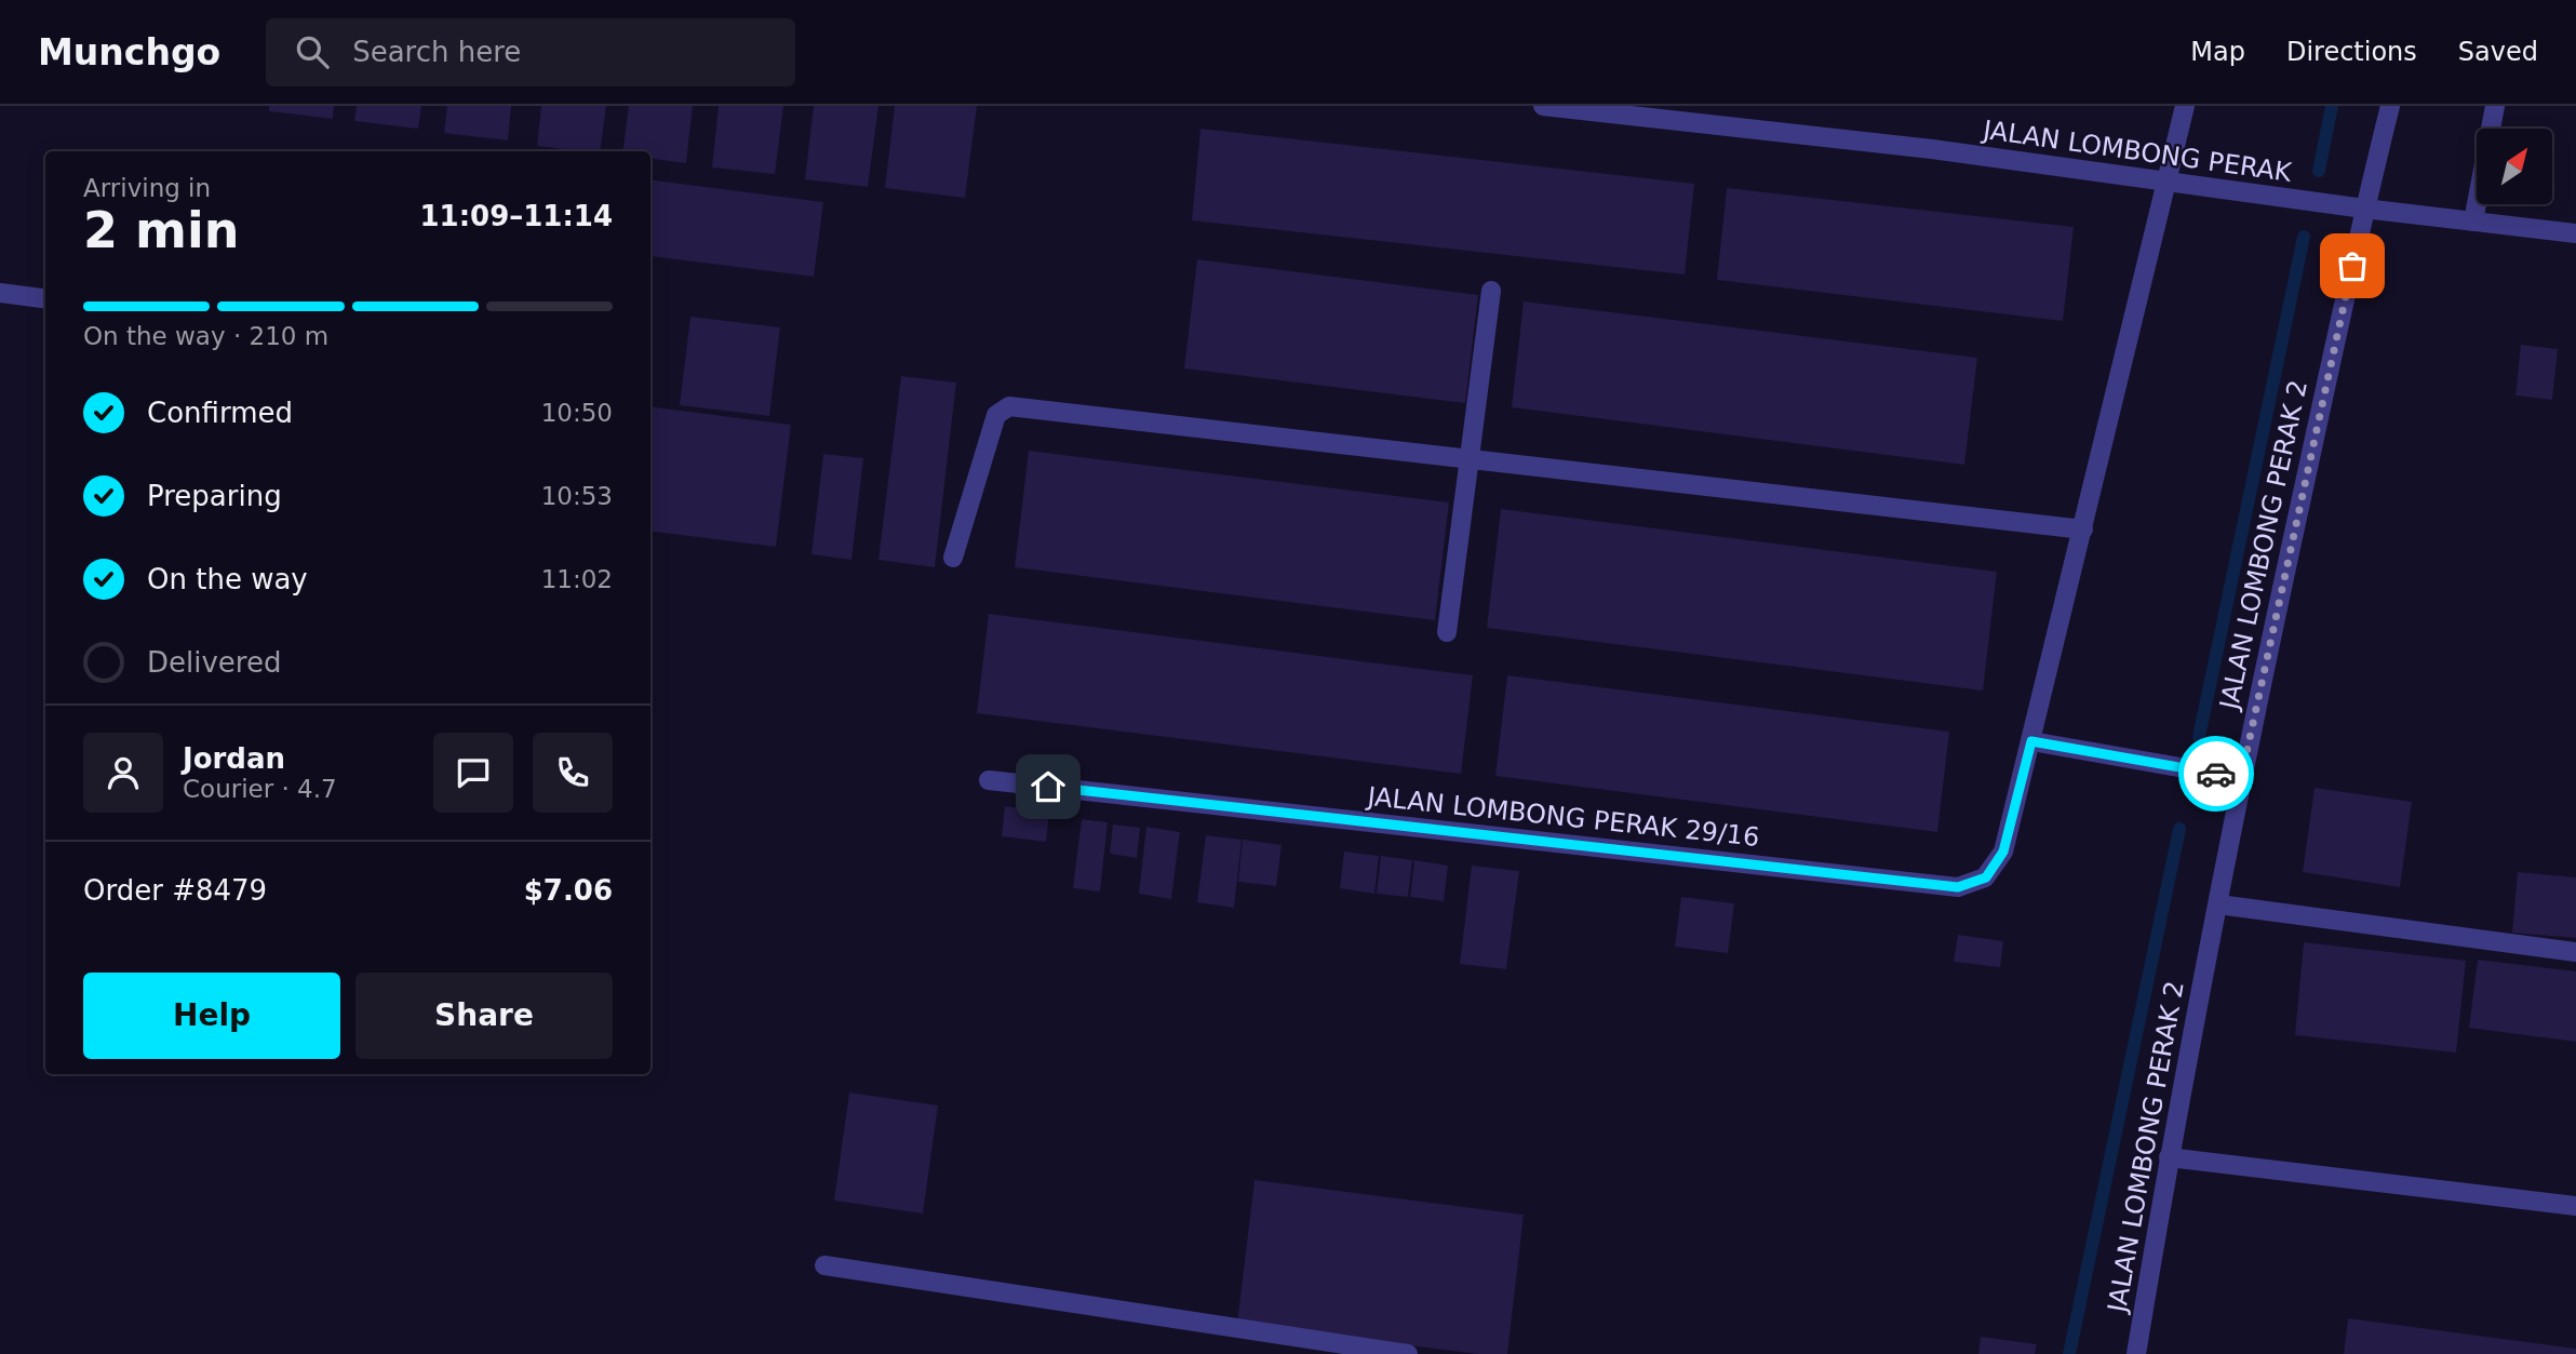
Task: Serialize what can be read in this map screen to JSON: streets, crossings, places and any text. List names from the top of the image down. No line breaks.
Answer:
{"streets":{"street":["JALAN LOMBONG PERAK","JALAN LOMBONG PERAK 2","JALAN LOMBONG PERAK 29/16"]},"crossings":[["JALAN LOMBONG PERAK","JALAN LOMBONG PERAK 2"],["JALAN LOMBONG PERAK","JALAN LOMBONG PERAK 29/16"]],"north":"top right","page":{"header":"Munchgo","search":"Search here","nav":["Map","Directions","Saved"],"heading":["2 min","Arriving in","11:09–11:14"],"panel":["Jordan","Courier · 4.7","Order #8479","$7.06"],"bar":"On the way · 210 m","list":[["Confirmed","10:50"],["Preparing","10:53"],["On the way","11:02"],"Delivered"],"buttons":["Help","Share"]}}
